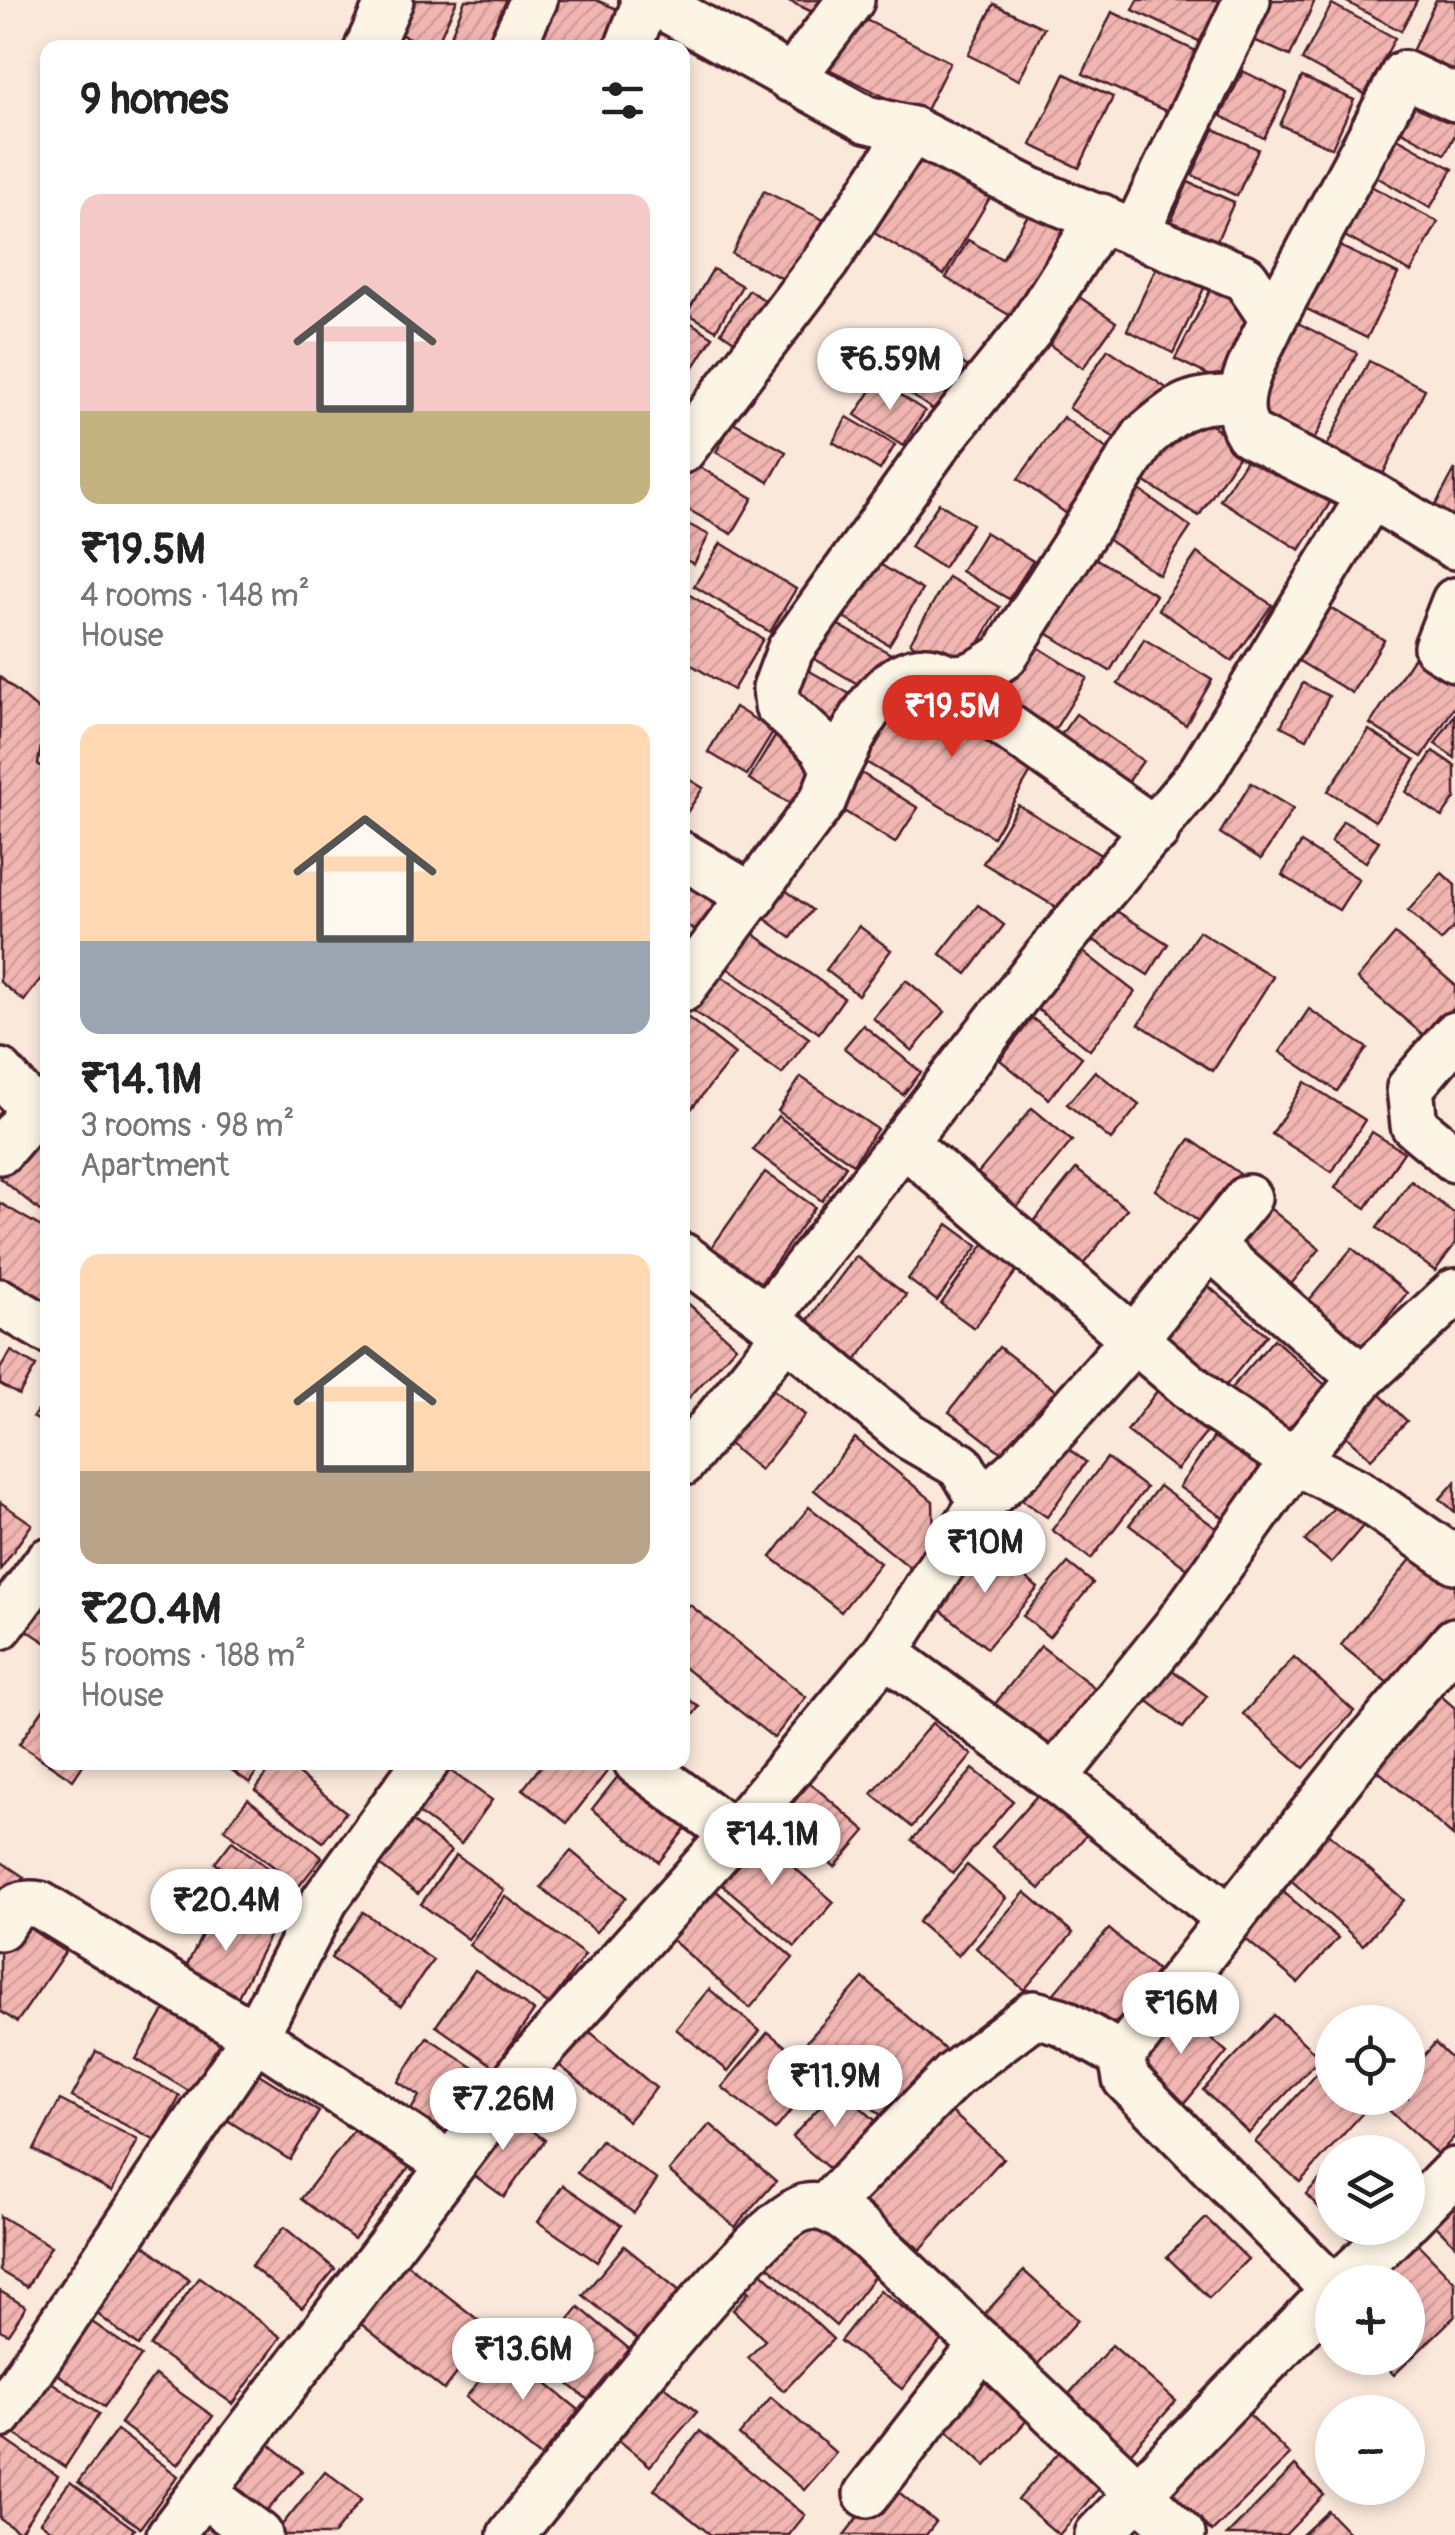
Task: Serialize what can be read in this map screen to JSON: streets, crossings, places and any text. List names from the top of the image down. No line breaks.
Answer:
{"page":{"heading":"9 homes","list":[{"name":"₹19.5M","note":"4 rooms · 148 m² · House"},{"name":"₹14.1M","note":"3 rooms · 98 m² · Apartment"},{"name":"₹20.4M","note":"5 rooms · 188 m² · House"}],"price":["₹6.59M","₹19.5M","₹10M","₹14.1M","₹20.4M","₹16M","₹11.9M","₹7.26M","₹13.6M"],"map_buttons":["+","−"]}}
